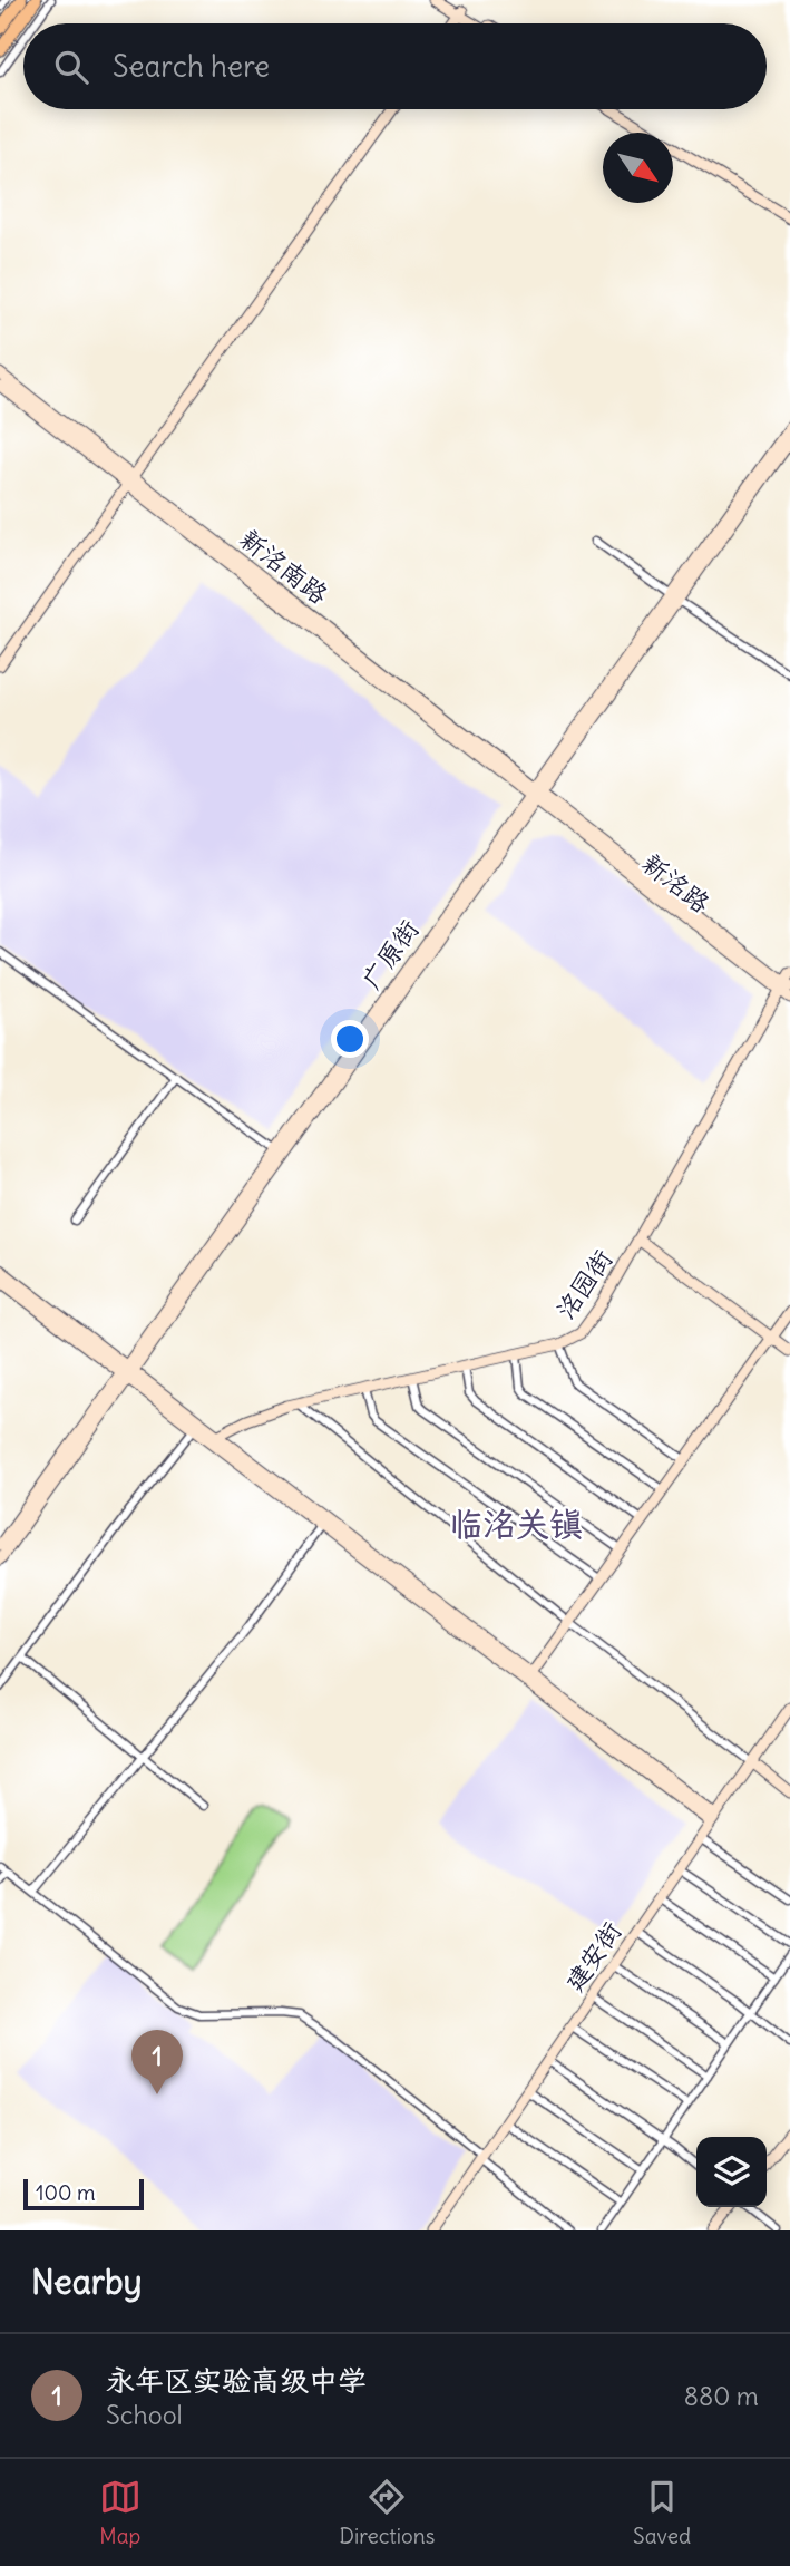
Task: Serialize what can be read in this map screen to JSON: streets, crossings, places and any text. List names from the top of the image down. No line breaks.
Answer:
{"streets":{"street":["新洺南路","新洺路","广原街","洺园街","建安街"]},"crossings":[["新洺南路","新洺路"],["新洺南路","广原街"],["新洺路","广原街"],["新洺路","洺园街"]],"districts":["临洺关镇"],"scale_bar":"100 m","north":"bottom right","page":{"search":"Search here","pins":"1","scale":"100 m","heading":"Nearby","list":[{"mark":"1","name":"永年区实验高级中学","note":"School","value":"880 m"}],"nav":["Map","Directions","Saved"]}}
